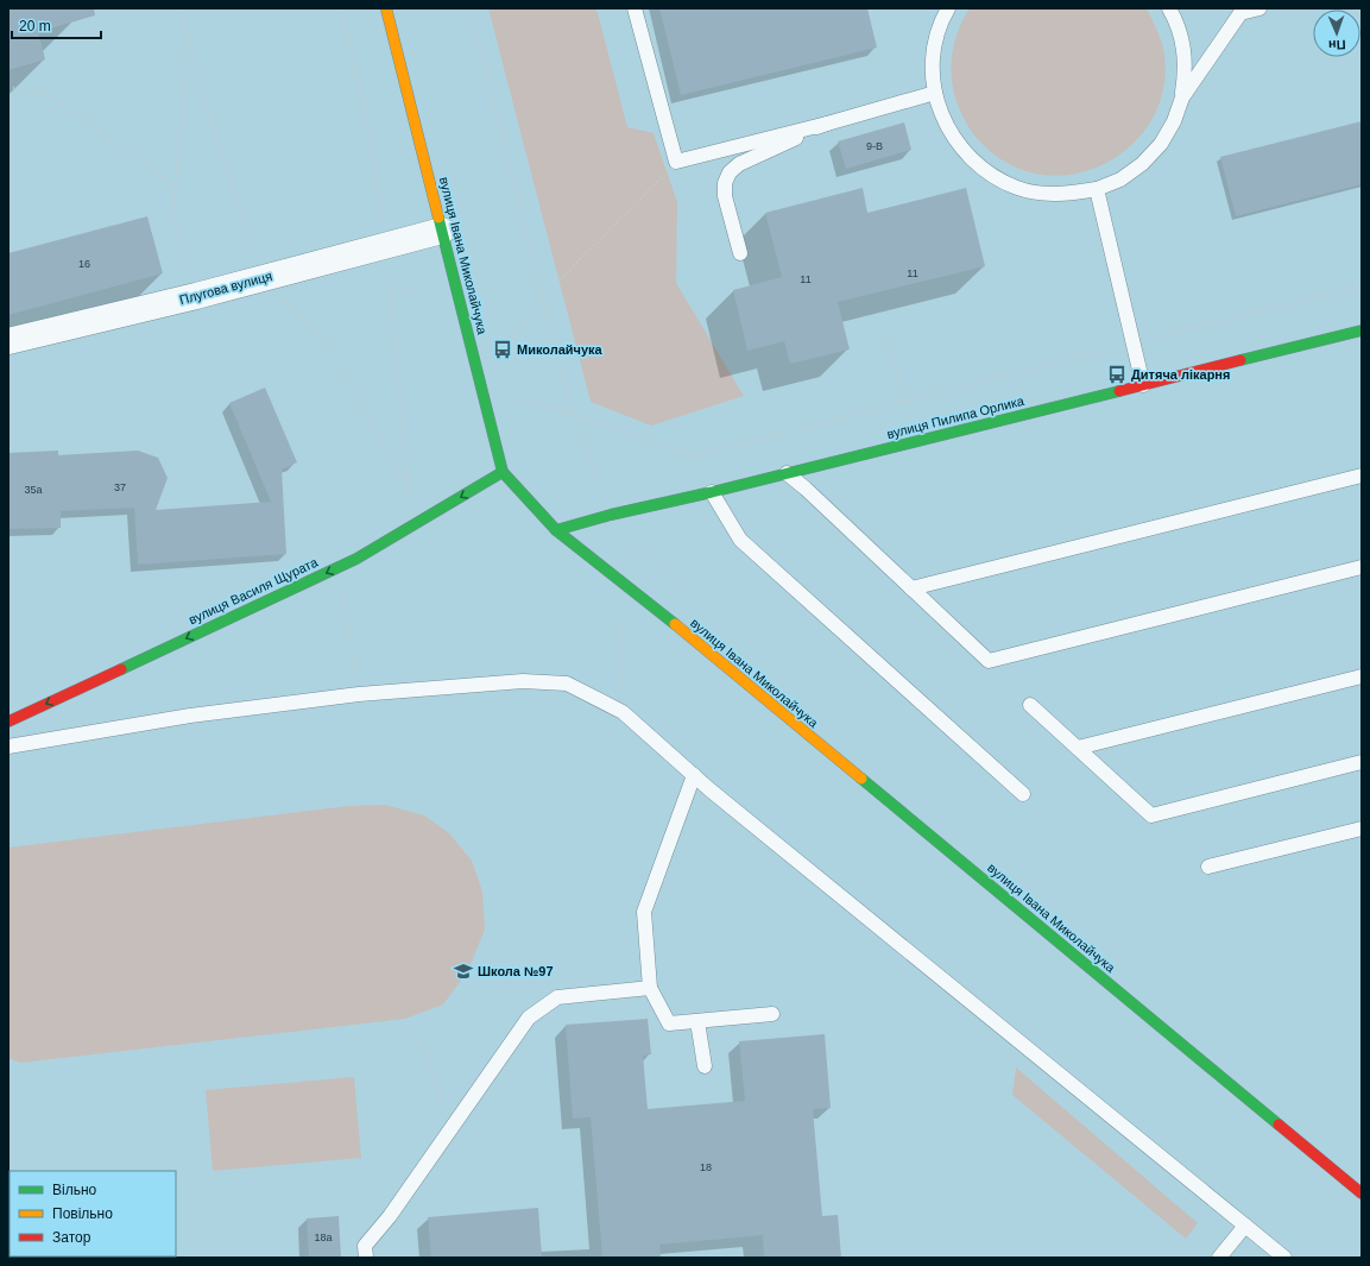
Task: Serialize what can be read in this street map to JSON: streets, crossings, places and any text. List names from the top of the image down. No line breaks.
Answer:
{"streets":{"street":["вулиця Івана Миколайчука","Плугова вулиця","вулиця Пилипа Орлика","вулиця Василя Щурата"]},"crossings":[["вулиця Івана Миколайчука","Плугова вулиця"],["вулиця Івана Миколайчука","вулиця Пилипа Орлика"],["вулиця Івана Миколайчука","вулиця Василя Щурата"]],"one_way":["вулиця Василя Щурата"],"places":{"bus stop":["Миколайчука","Дитяча лікарня"],"school or university":["Школа №97"]},"house_numbers":["9-В","16","11","11","37","35а","18","18а"],"legend":["Вільно","Повільно","Затор"],"scale_bar":"20 m","north":"bottom"}
